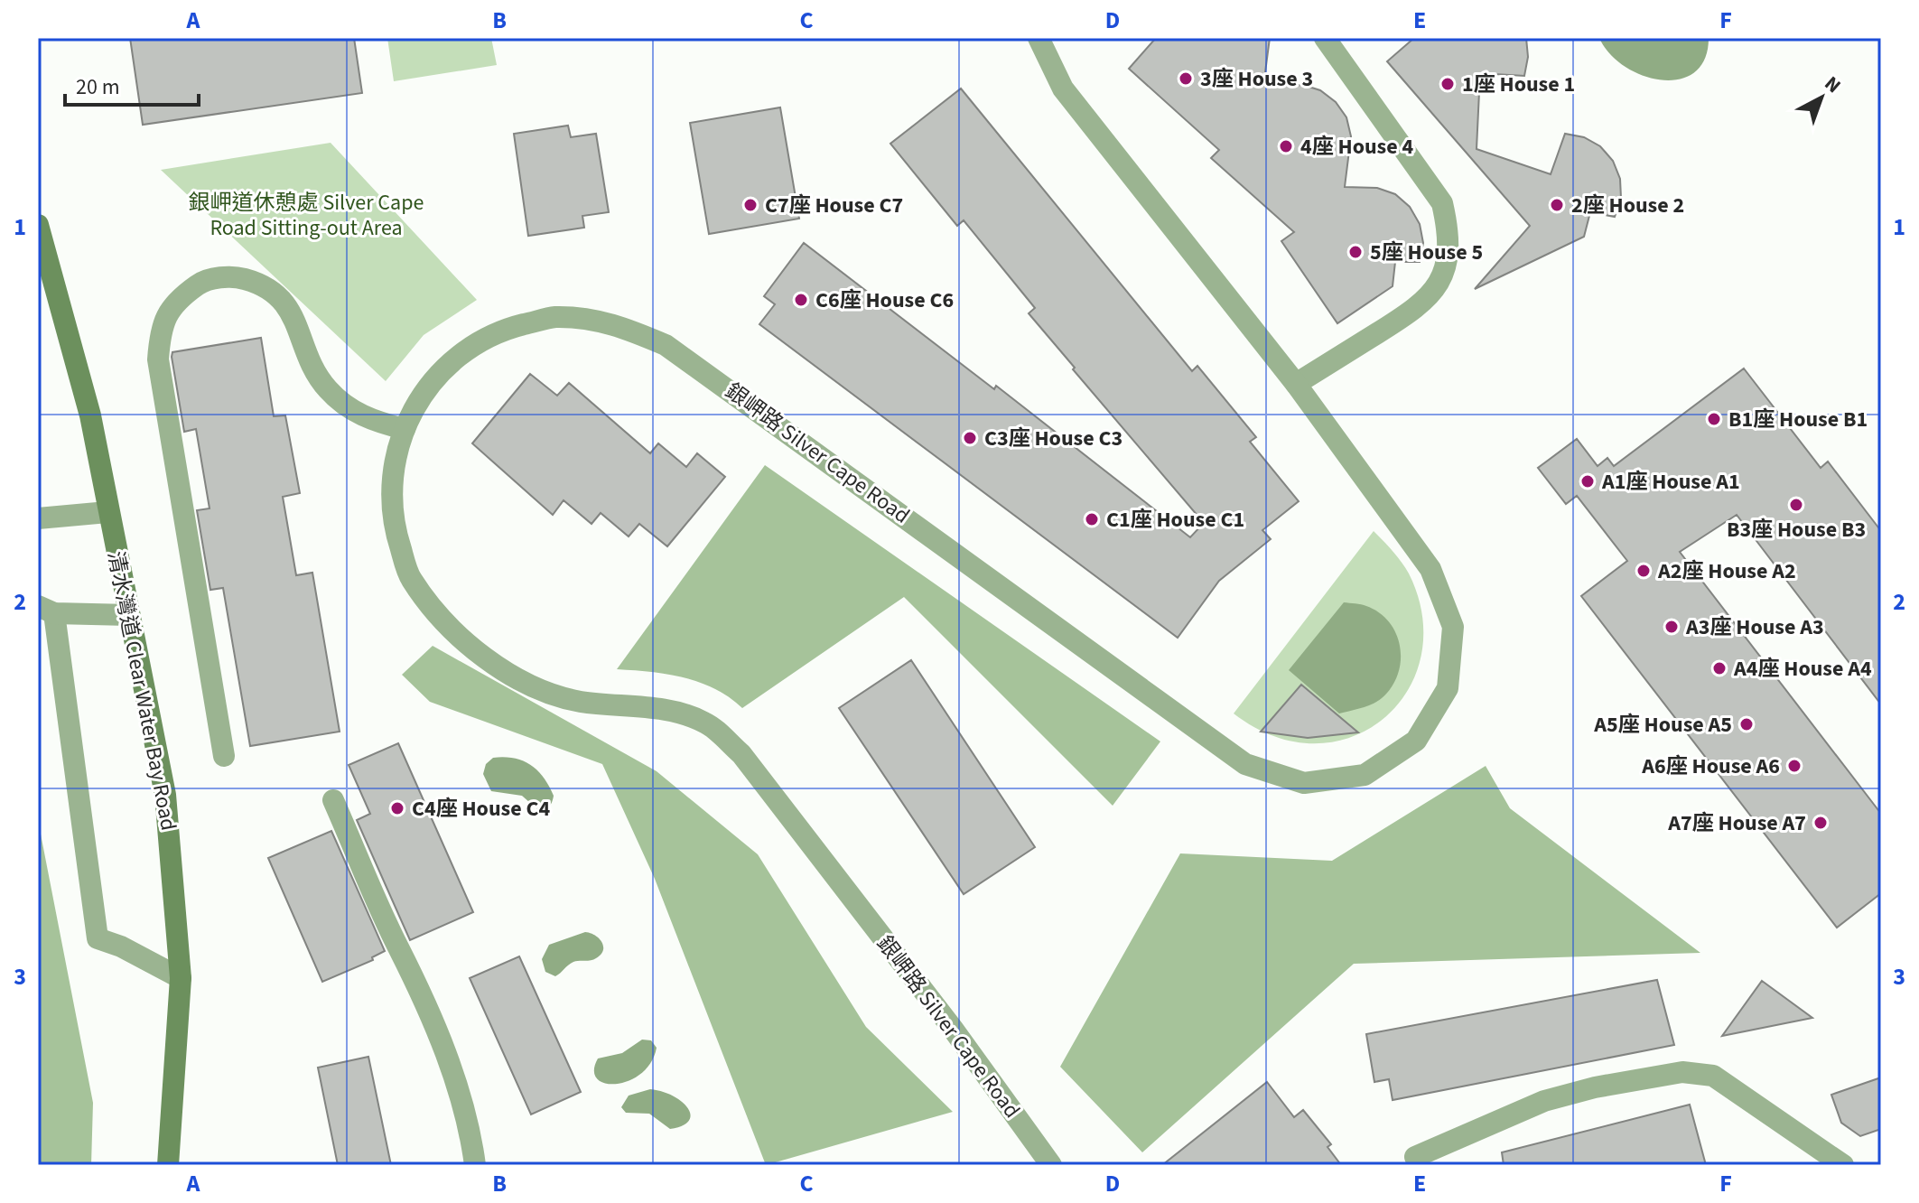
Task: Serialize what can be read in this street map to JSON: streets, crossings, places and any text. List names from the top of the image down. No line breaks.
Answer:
{"streets":{"main road":["清水灣道 Clear Water Bay Road"],"street":["銀岬路 Silver Cape Road"]},"parks":["銀岬道休憩處 Silver Cape Road Sitting-out Area"],"places":["3座 House 3","1座 House 1","4座 House 4","C7座 House C7","2座 House 2","5座 House 5","C6座 House C6","B1座 House B1","C3座 House C3","A1座 House A1","B3座 House B3","C1座 House C1","A2座 House A2","A3座 House A3","A4座 House A4","A5座 House A5","A6座 House A6","C4座 House C4","A7座 House A7"],"scale_bar":"20 m","north":"top right","grid":{"columns":["A","B","C","D","E","F"],"rows":["1","2","3"]}}
